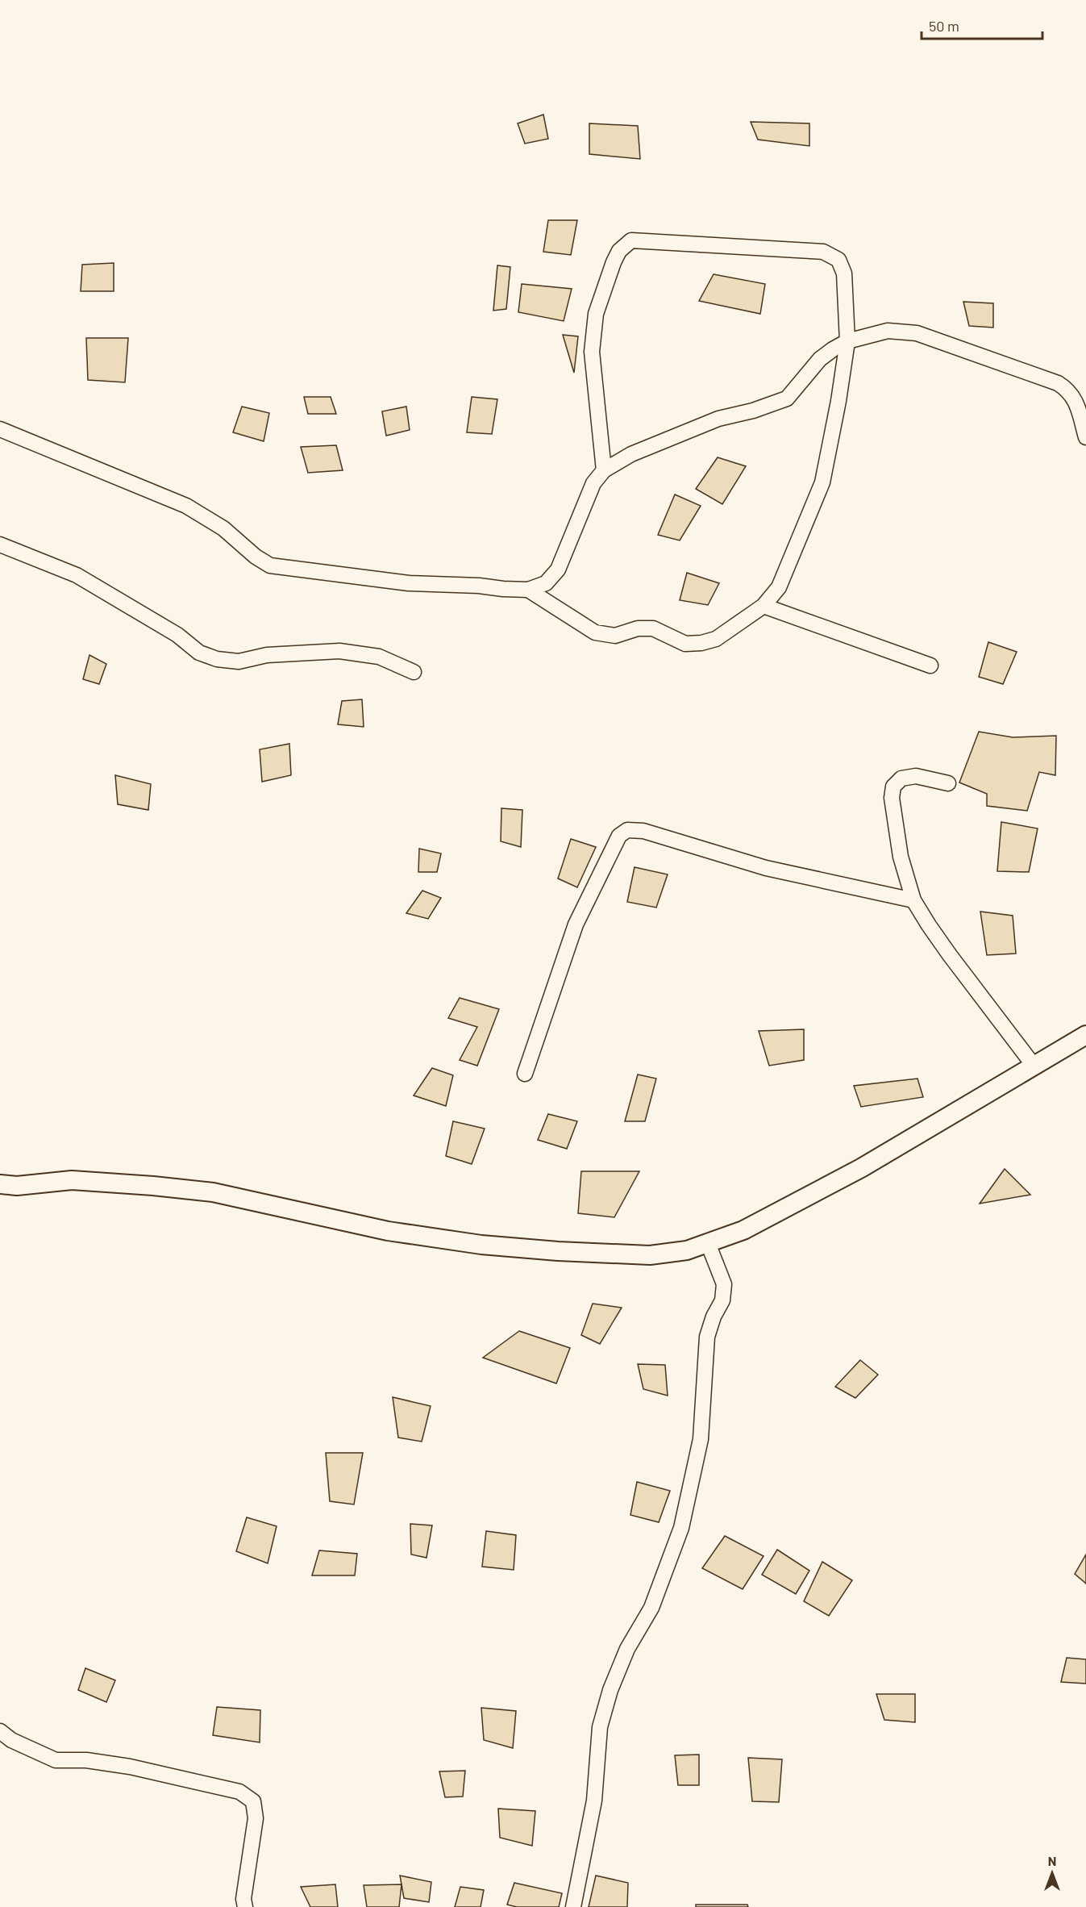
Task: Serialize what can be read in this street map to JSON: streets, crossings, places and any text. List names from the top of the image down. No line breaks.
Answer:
{"scale_bar":"50 m","north":"top"}
